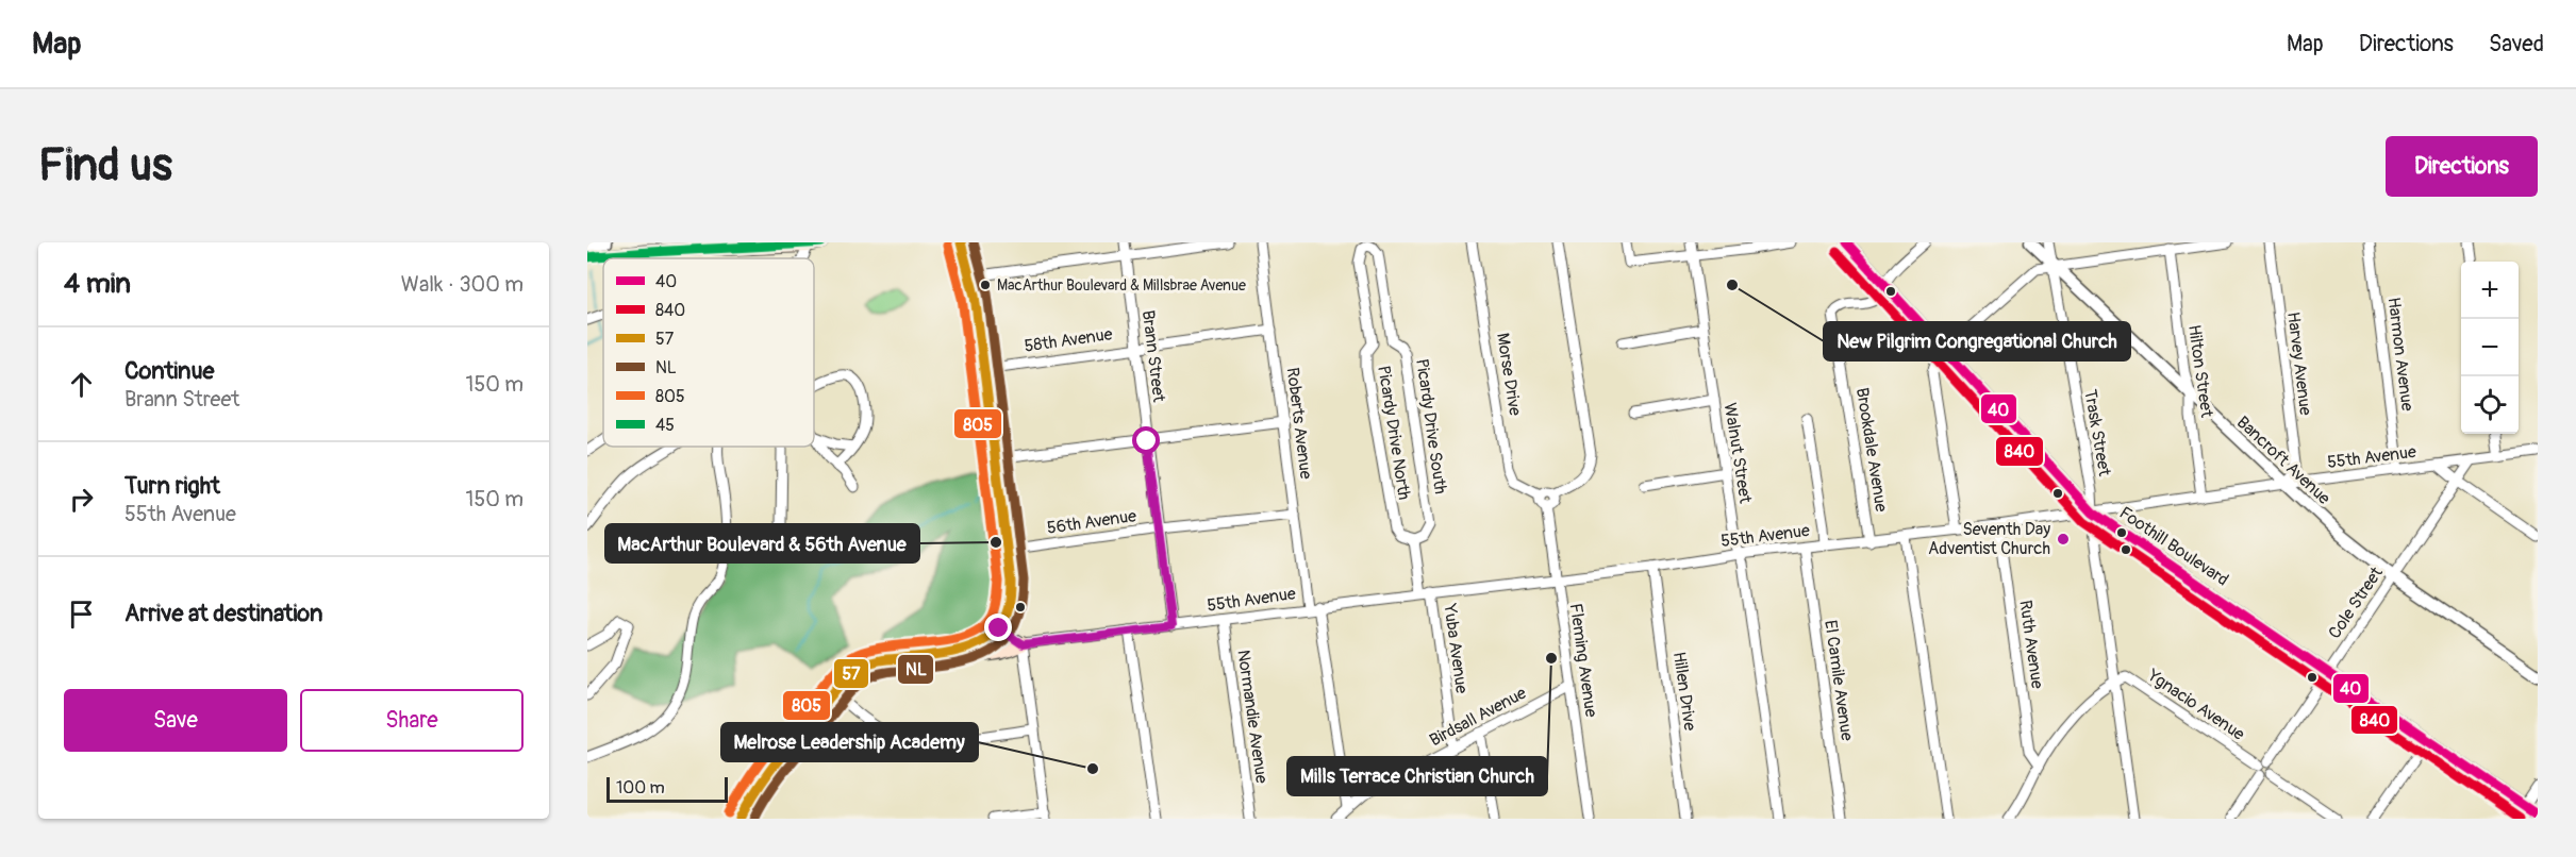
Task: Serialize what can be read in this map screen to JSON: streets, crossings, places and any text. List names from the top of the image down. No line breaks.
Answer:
{"streets":{"main road":["Foothill Boulevard"],"street":["58th Avenue","Harmon Avenue","Brann Street","Harvey Avenue","Hilton Street","Morse Drive","Roberts Avenue","Picardy Drive South","Picardy Drive North","Trask Street","Brookdale Avenue","Walnut Street","55th Avenue","Bancroft Avenue","56th Avenue","Cole Street","Ruth Avenue","Yuba Avenue","Fleming Avenue","El Camile Avenue","Hillen Drive","Ygnacio Avenue","Normandie Avenue","Birdsall Avenue"]},"crossings":[["58th Avenue","Brann Street"],["58th Avenue","Roberts Avenue"],["Harmon Avenue","55th Avenue"],["Brann Street","55th Avenue"],["Brann Street","56th Avenue"],["Harvey Avenue","55th Avenue"],["Harvey Avenue","Bancroft Avenue"],["Hilton Street","55th Avenue"],["Hilton Street","Bancroft Avenue"],["Morse Drive","Fleming Avenue"],["Roberts Avenue","55th Avenue"],["Roberts Avenue","56th Avenue"],["Roberts Avenue","Birdsall Avenue"],["Picardy Drive South","Picardy Drive North"],["Picardy Drive South","Yuba Avenue"],["Picardy Drive North","Yuba Avenue"],["Trask Street","55th Avenue"],["Trask Street","Bancroft Avenue"],["Trask Street","Foothill Boulevard"],["Trask Street","Ygnacio Avenue"],["Brookdale Avenue","55th Avenue"],["Brookdale Avenue","Foothill Boulevard"],["Walnut Street","55th Avenue"],["55th Avenue","Bancroft Avenue"],["55th Avenue","Foothill Boulevard"],["55th Avenue","Cole Street"],["55th Avenue","Ruth Avenue"],["55th Avenue","Yuba Avenue"],["55th Avenue","Fleming Avenue"],["55th Avenue","El Camile Avenue"],["55th Avenue","Hillen Drive"],["55th Avenue","Normandie Avenue"],["Bancroft Avenue","Cole Street"],["Foothill Boulevard","Cole Street"],["Cole Street","Ygnacio Avenue"],["Yuba Avenue","Birdsall Avenue"],["Fleming Avenue","Birdsall Avenue"]],"places":["MacArthur Boulevard & Millsbrae Avenue","New Pilgrim Congregational Church","Seventh Day Adventist Church","MacArthur Boulevard & 56th Avenue","Mills Terrace Christian Church","Melrose Leadership Academy"],"lines":["transit line 40","transit line 57","transit line NL","transit line 45","transit line 805","transit line 840"],"legend":["40","840","57","NL","805","45"],"scale_bar":"100 m","page":{"header":"Map","nav":["Map","Directions","Saved"],"buttons":["Directions",["Save","Share"]],"title":"Find us","heading":["4 min","Walk · 300 m"],"map_buttons":["+","−"],"list":[["Continue","Brann Street","150 m"],["Turn right","55th Avenue","150 m"],"Arrive at destination"],"scale":"100 m"}}
